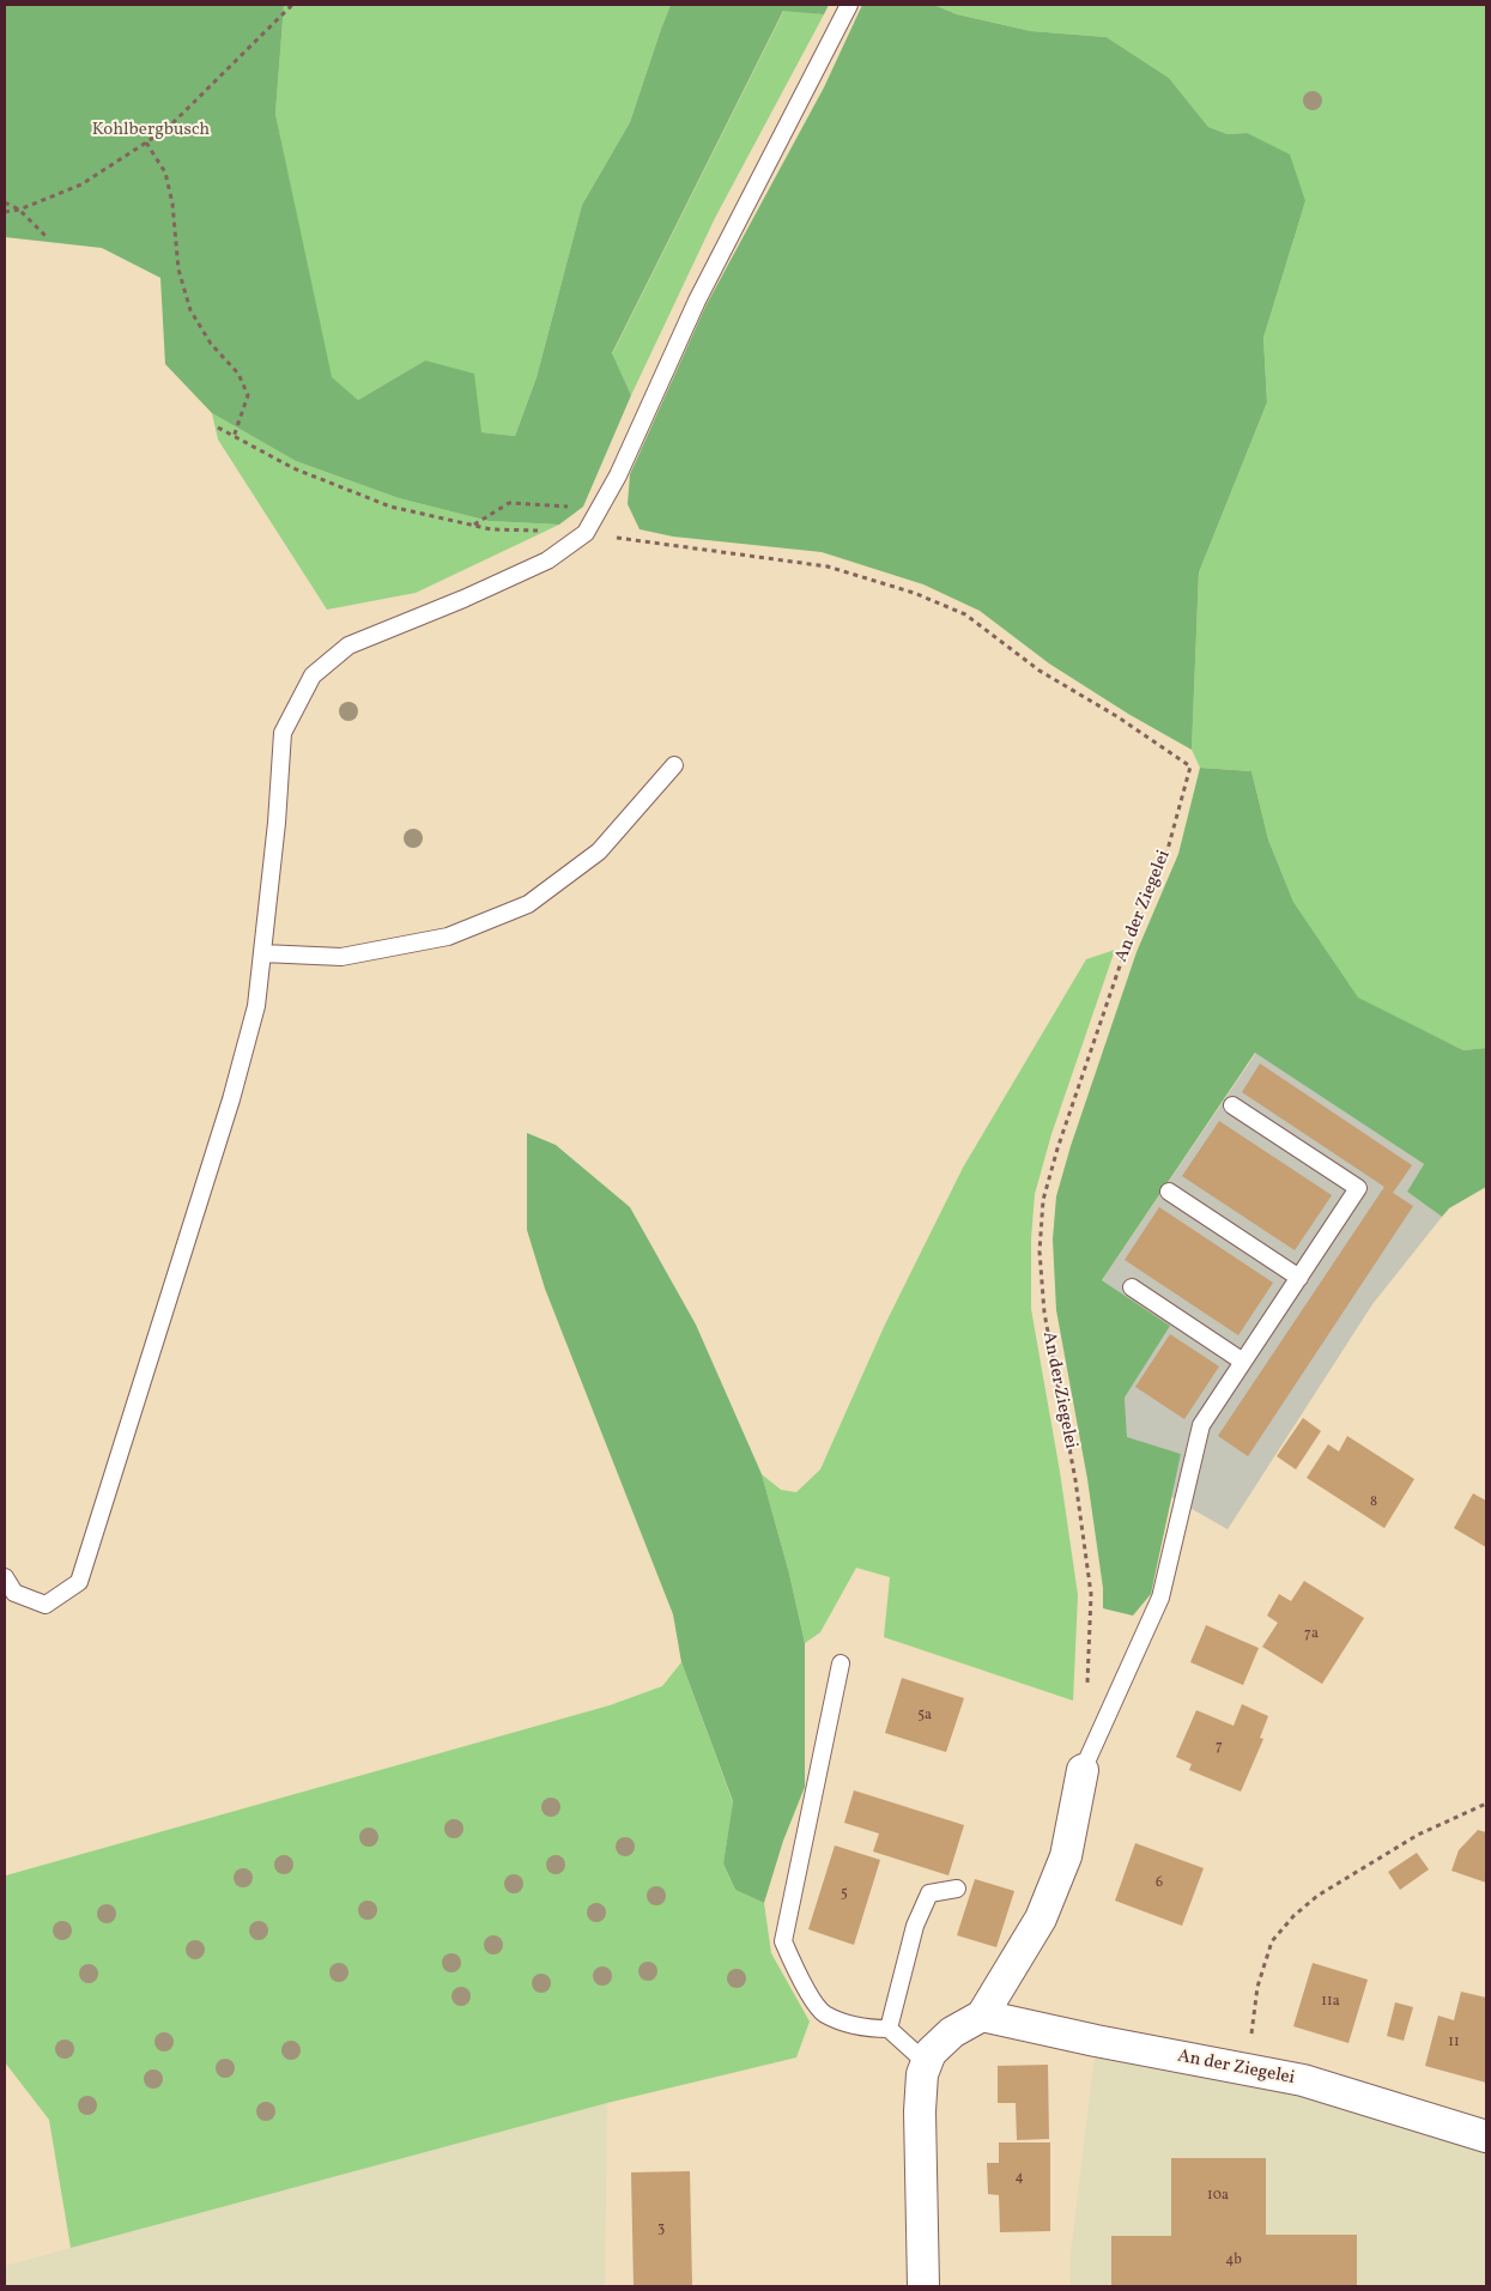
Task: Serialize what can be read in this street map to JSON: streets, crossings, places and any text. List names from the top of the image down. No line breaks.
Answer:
{"streets":{"street":["An der Ziegelei"]},"parks":["Kohlbergbusch"],"house_numbers":["8","7a","5a","7","6","5","11a","11","4","10a","3","4b"]}
